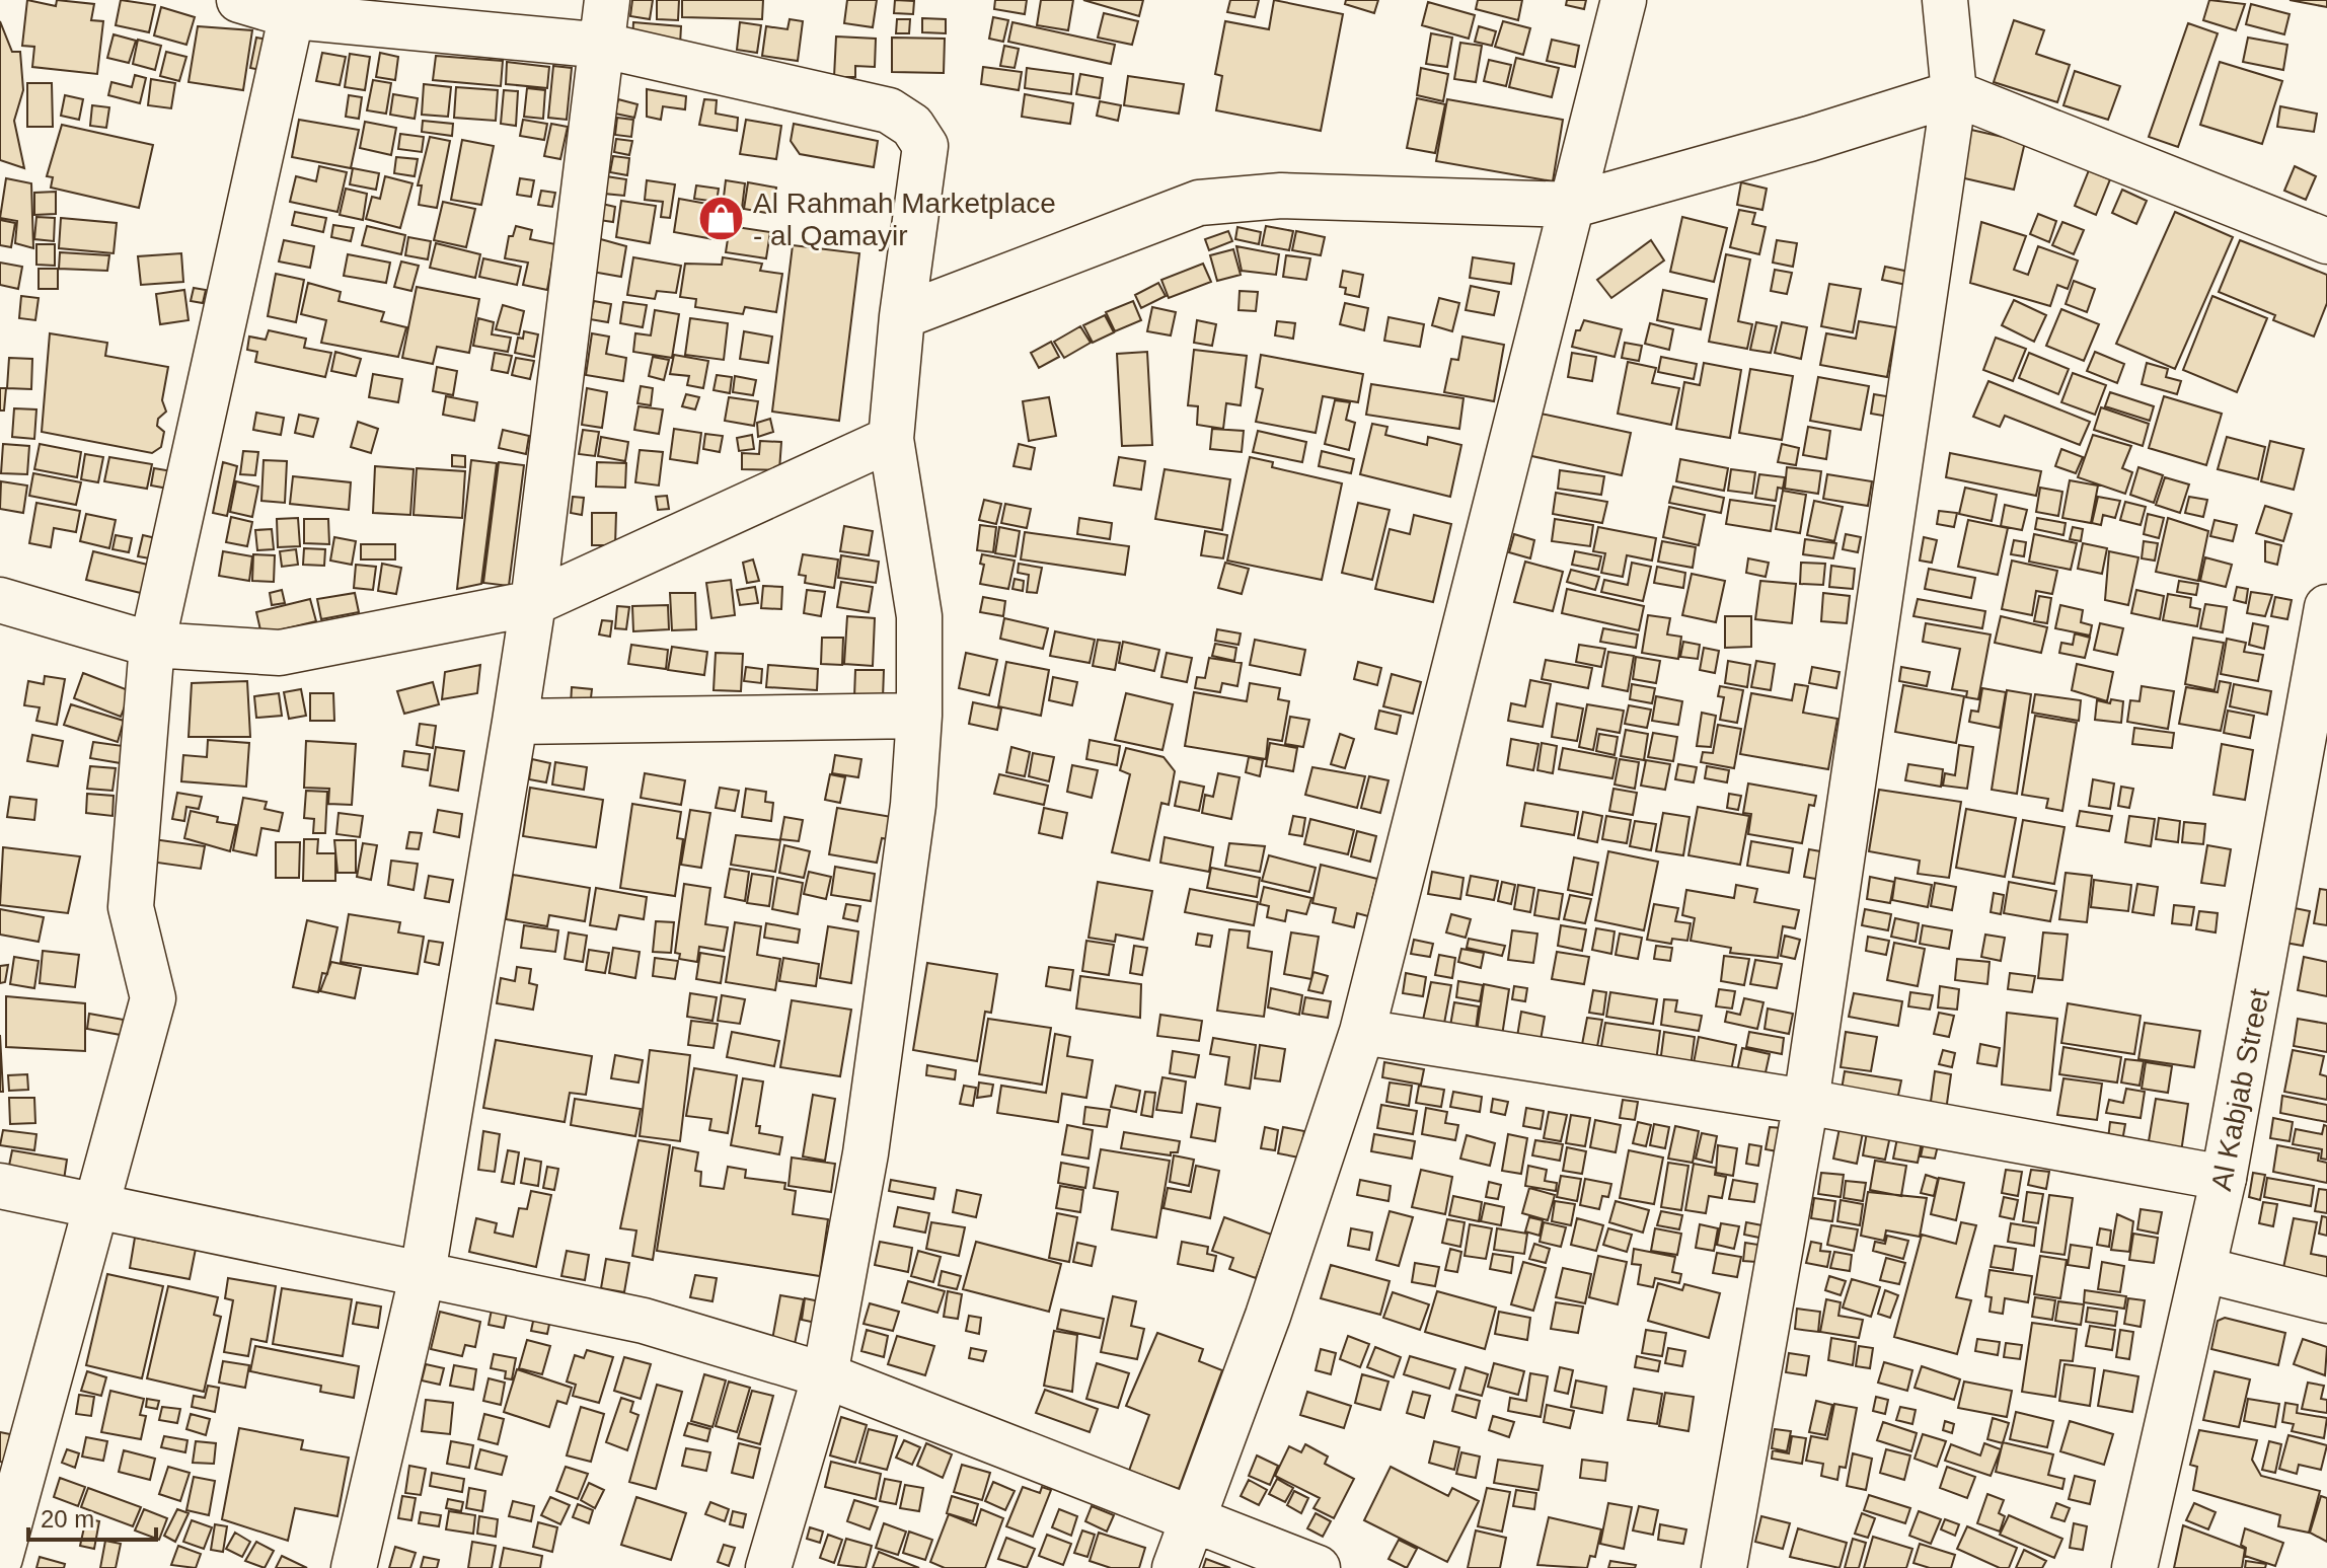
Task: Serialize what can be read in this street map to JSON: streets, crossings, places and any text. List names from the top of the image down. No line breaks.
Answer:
{"streets":{"street":["Al Kabjab Street"]},"places":{"shop":["Al Rahmah Marketplace - al Qamayir"]},"scale_bar":"20 m"}
